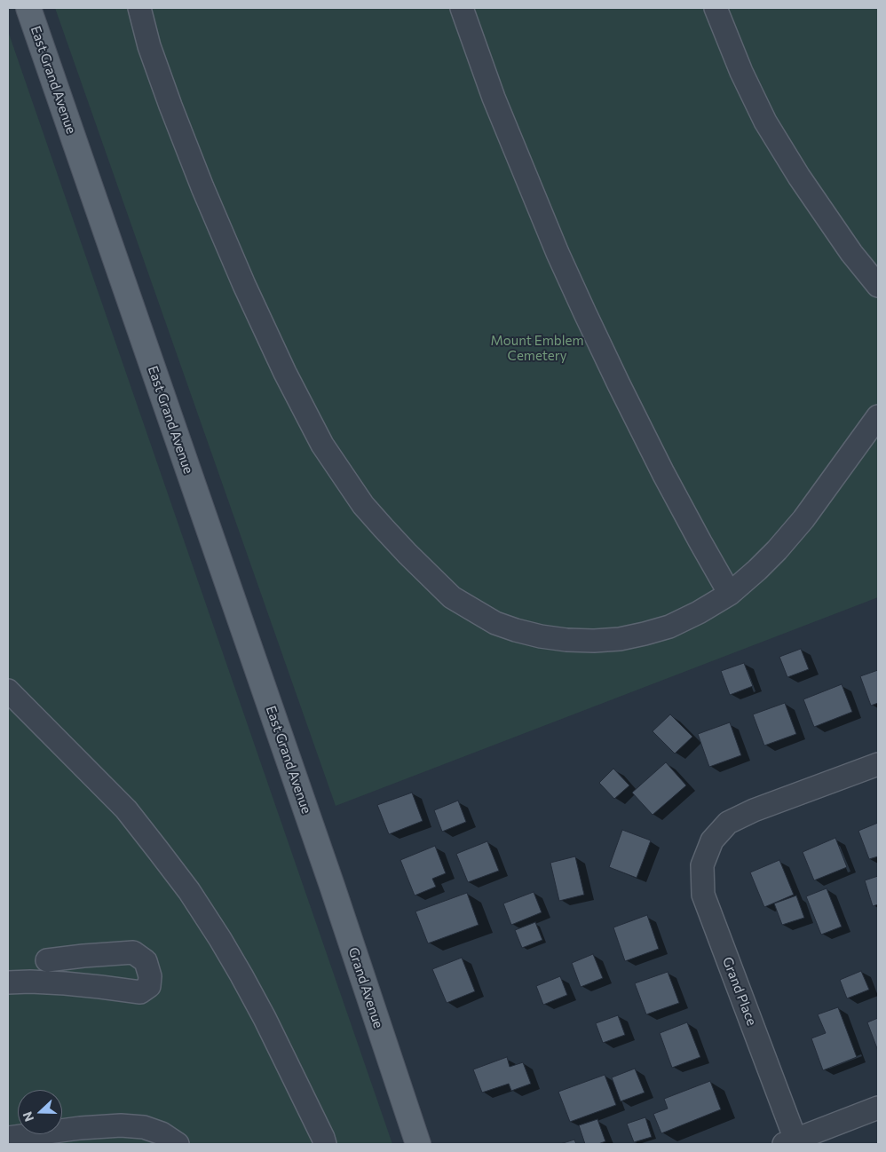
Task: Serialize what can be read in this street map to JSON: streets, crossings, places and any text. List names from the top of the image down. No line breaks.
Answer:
{"streets":{"main road":["East Grand Avenue","Grand Avenue"],"street":["Grand Place"]},"crossings":[["East Grand Avenue","Grand Avenue"]],"parks":["Mount Emblem Cemetery"],"north":"left"}
